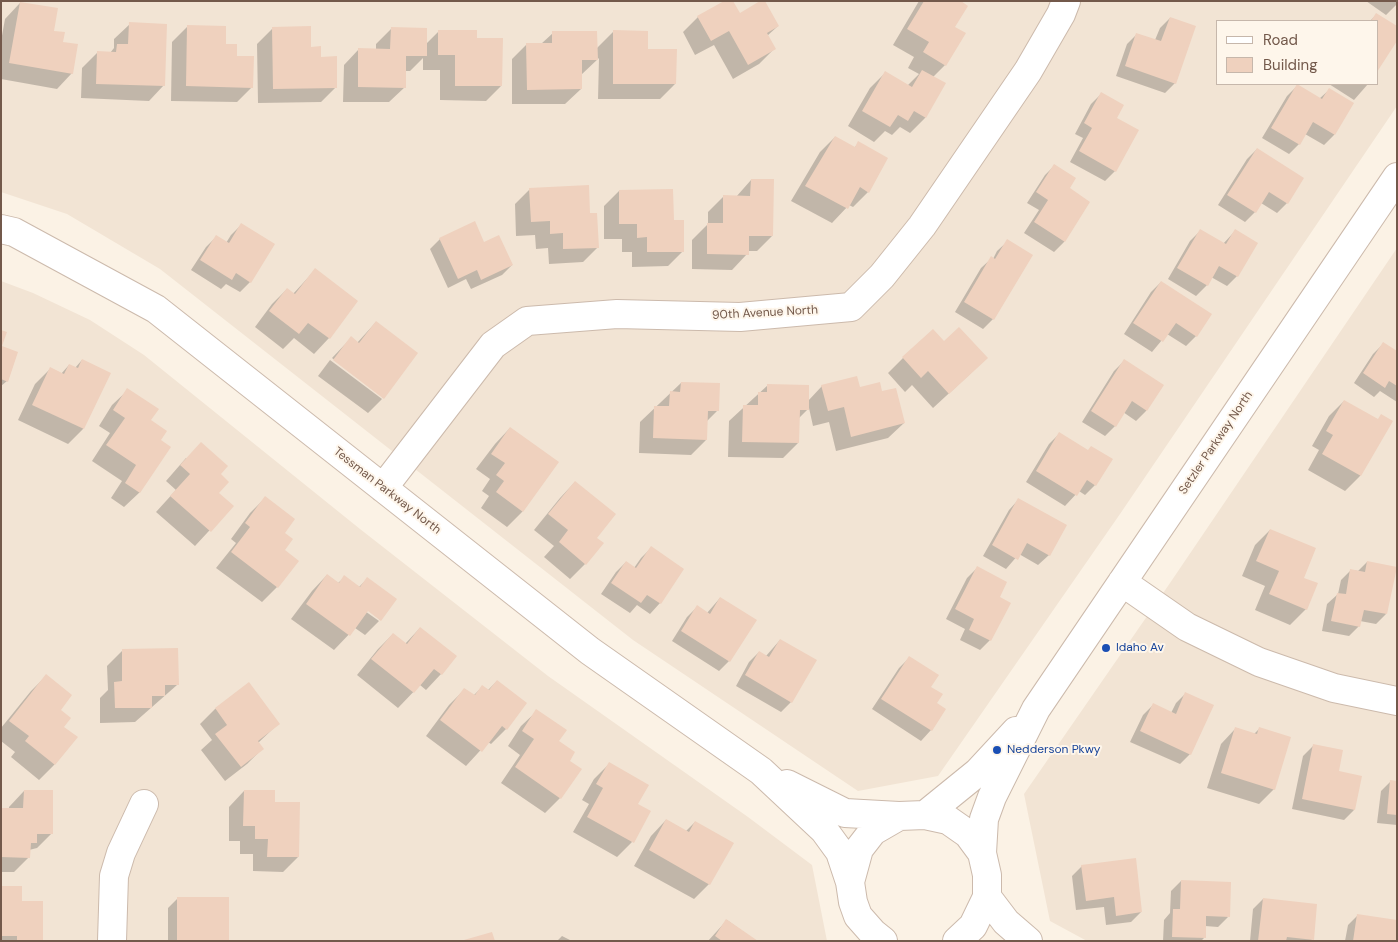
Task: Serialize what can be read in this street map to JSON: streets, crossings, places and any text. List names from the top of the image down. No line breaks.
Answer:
{"streets":{"street":["90th Avenue North","Setzler Parkway North","Tessman Parkway North"]},"crossings":[["90th Avenue North","Tessman Parkway North"],["Setzler Parkway North","Tessman Parkway North"]],"places":["Idaho Av","Nedderson Pkwy"],"legend":["Road","Building"]}
